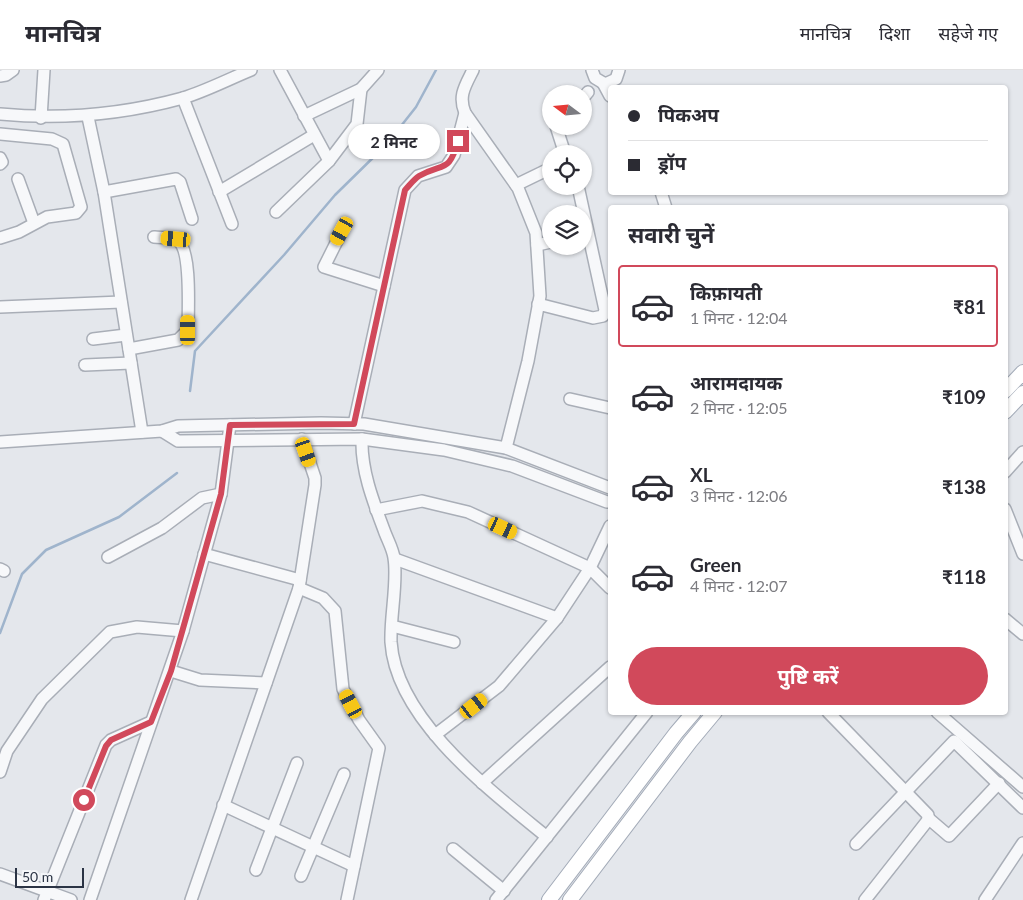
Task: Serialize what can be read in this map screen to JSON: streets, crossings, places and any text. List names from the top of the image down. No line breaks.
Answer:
{"scale_bar":"50 m","north":"left","page":{"header":"मानचित्र","nav":["मानचित्र","दिशा","सहेजे गए"],"banner":["पिकअप","ड्रॉप"],"bubble":"2 मिनट","heading":"सवारी चुनें","list":[{"name":"किफ़ायती","note":"1 मिनट · 12:04","value":"₹81"},{"name":"आरामदायक","note":"2 मिनट · 12:05","value":"₹109"},{"name":"XL","note":"3 मिनट · 12:06","value":"₹138"},{"name":"Green","note":"4 मिनट · 12:07","value":"₹118"}],"buttons":"पुष्टि करें","scale":"50 m"}}
